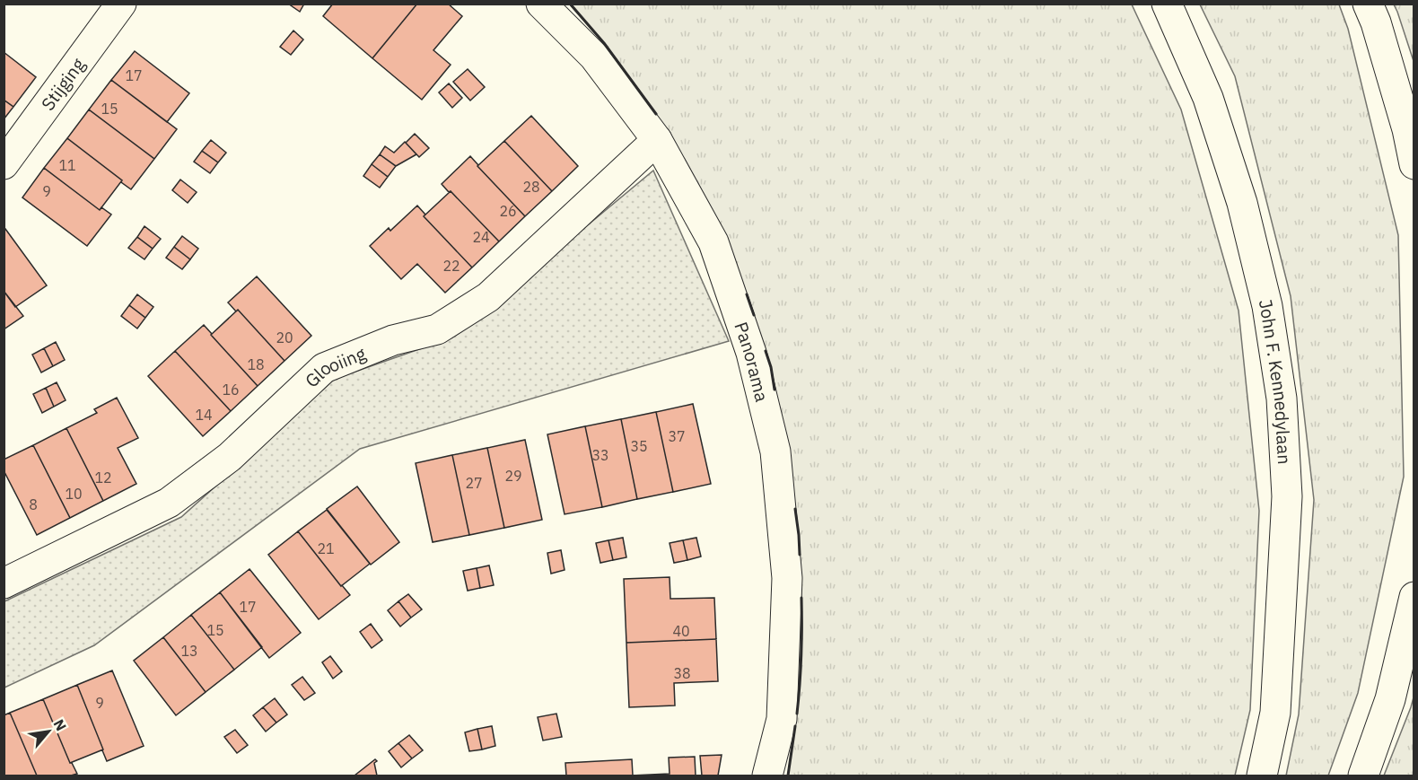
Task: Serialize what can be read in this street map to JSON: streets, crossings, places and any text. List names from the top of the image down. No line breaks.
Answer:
{"streets":{"main road":["Stijging","Panorama","Glooiing","John F. Kennedylaan"]},"crossings":[["Panorama","Glooiing"]],"house_numbers":["17","15","11","28","9","26","24","22","20","18","16","14","37","35","33","29","12","27","10","8","21","17","15","40","13","38","9"],"north":"top right"}
